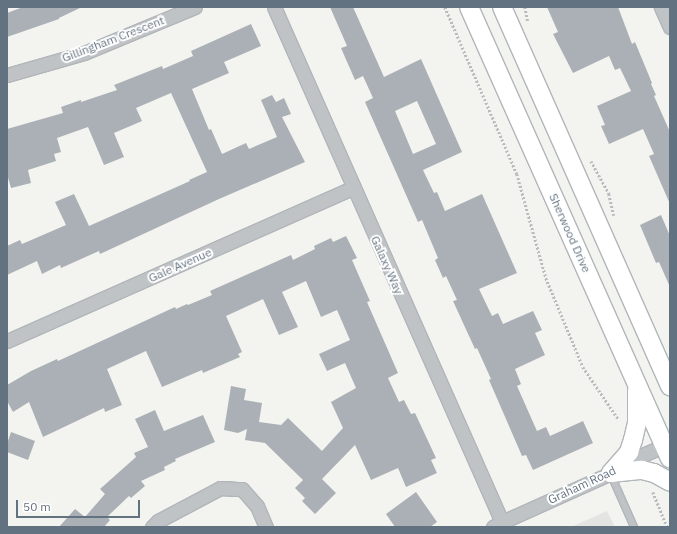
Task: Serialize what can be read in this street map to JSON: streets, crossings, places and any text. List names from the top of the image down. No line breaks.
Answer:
{"streets":{"main road":["Sherwood Drive"],"street":["Gillingham Crescent","Gale Avenue","Galaxy Way","Graham Road"]},"crossings":[["Sherwood Drive","Graham Road"],["Gale Avenue","Galaxy Way"],["Galaxy Way","Graham Road"]],"scale_bar":"50 m"}
